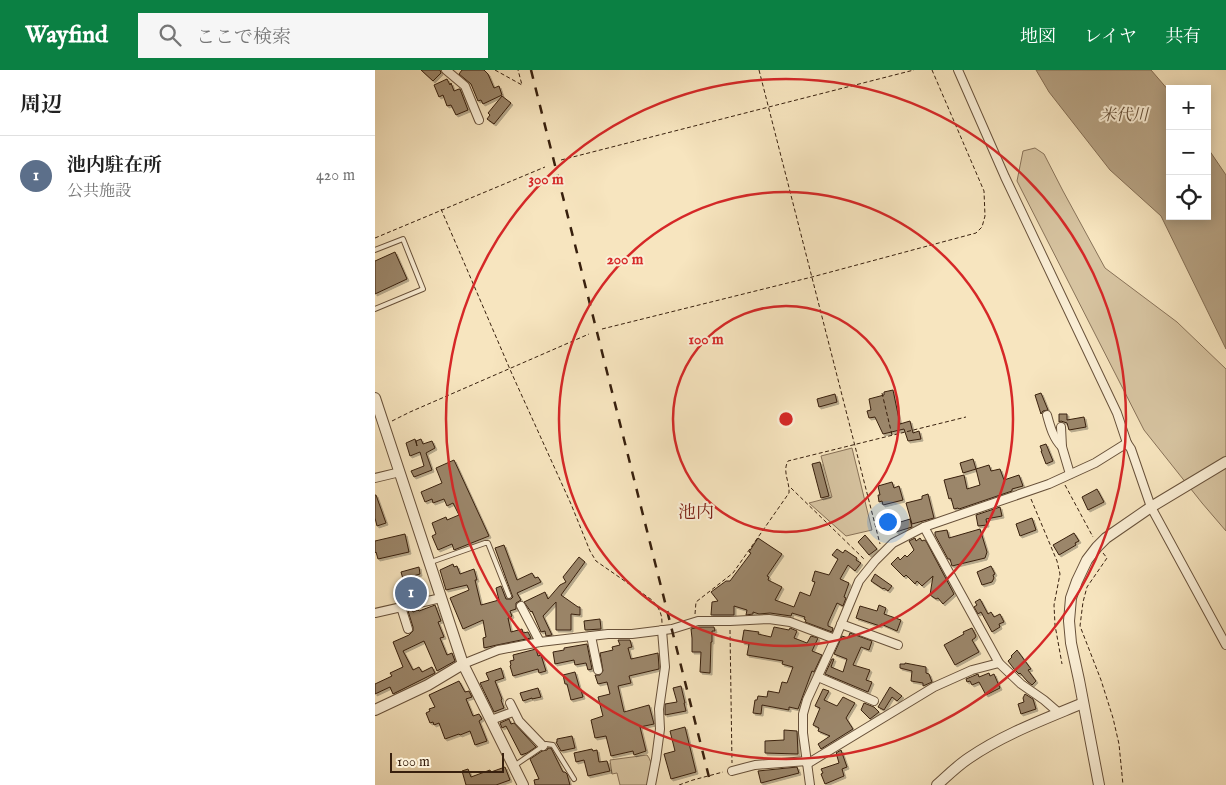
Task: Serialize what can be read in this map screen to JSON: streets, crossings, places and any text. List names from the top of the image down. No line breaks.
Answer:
{"districts":["池内"],"water":["米代川"],"scale_bar":"100 m","page":{"header":"Wayfind","search":"ここで検索","nav":["地図","レイヤ","共有"],"heading":"周辺","map_buttons":["+","−"],"list":[{"mark":"1","name":"池内駐在所","note":"公共施設","value":"420 m"}],"pins":"1","scale":"100 m"},"rings":["300 m","200 m","100 m"]}
